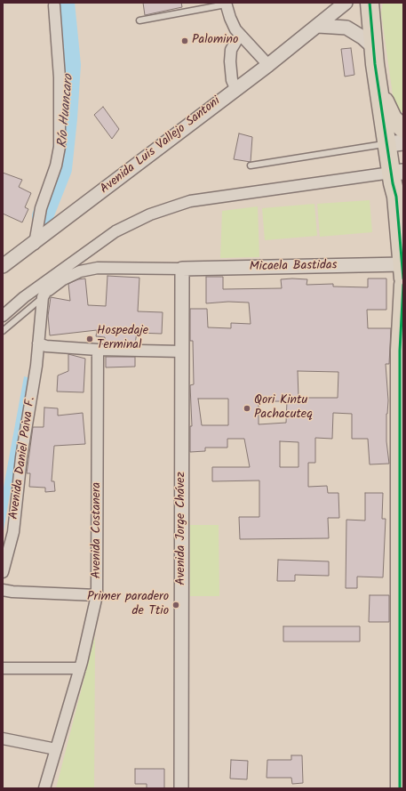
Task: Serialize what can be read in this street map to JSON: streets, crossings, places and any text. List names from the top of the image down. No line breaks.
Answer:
{"streets":{"street":["Avenida Luis Vallejo Santoni","Micaela Bastidas","Avenida Daniel Paiva F.","Avenida Jorge Chávez","Avenida Costanera"]},"crossings":[["Micaela Bastidas","Avenida Jorge Chávez"]],"water":["Río Huancaro"],"places":["Palomino","Hospedaje Terminal","Qori Kintu Pachacuteq","Primer paradero de Ttio"]}
